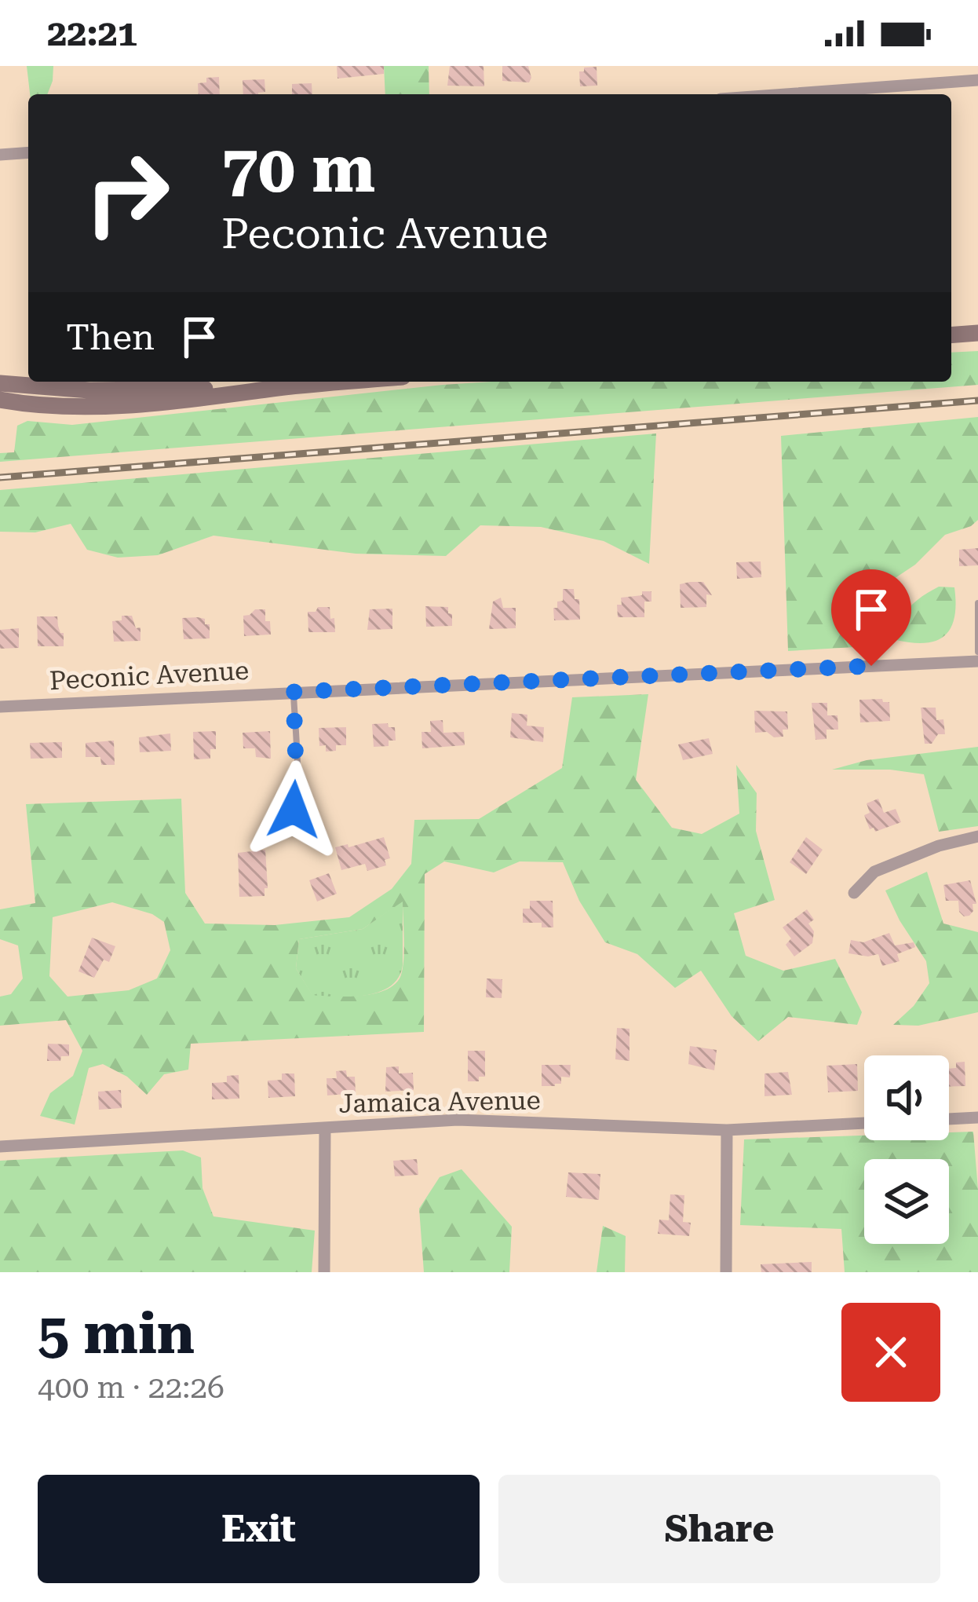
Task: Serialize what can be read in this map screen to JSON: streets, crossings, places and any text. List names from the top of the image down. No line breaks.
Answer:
{"streets":{"street":["Peconic Avenue","Jamaica Avenue"]},"page":{"status":"22:21","turn":["70 m","Peconic Avenue"],"then":"Then","heading":["5 min","400 m · 22:26"],"buttons":["Exit","Share"]}}
